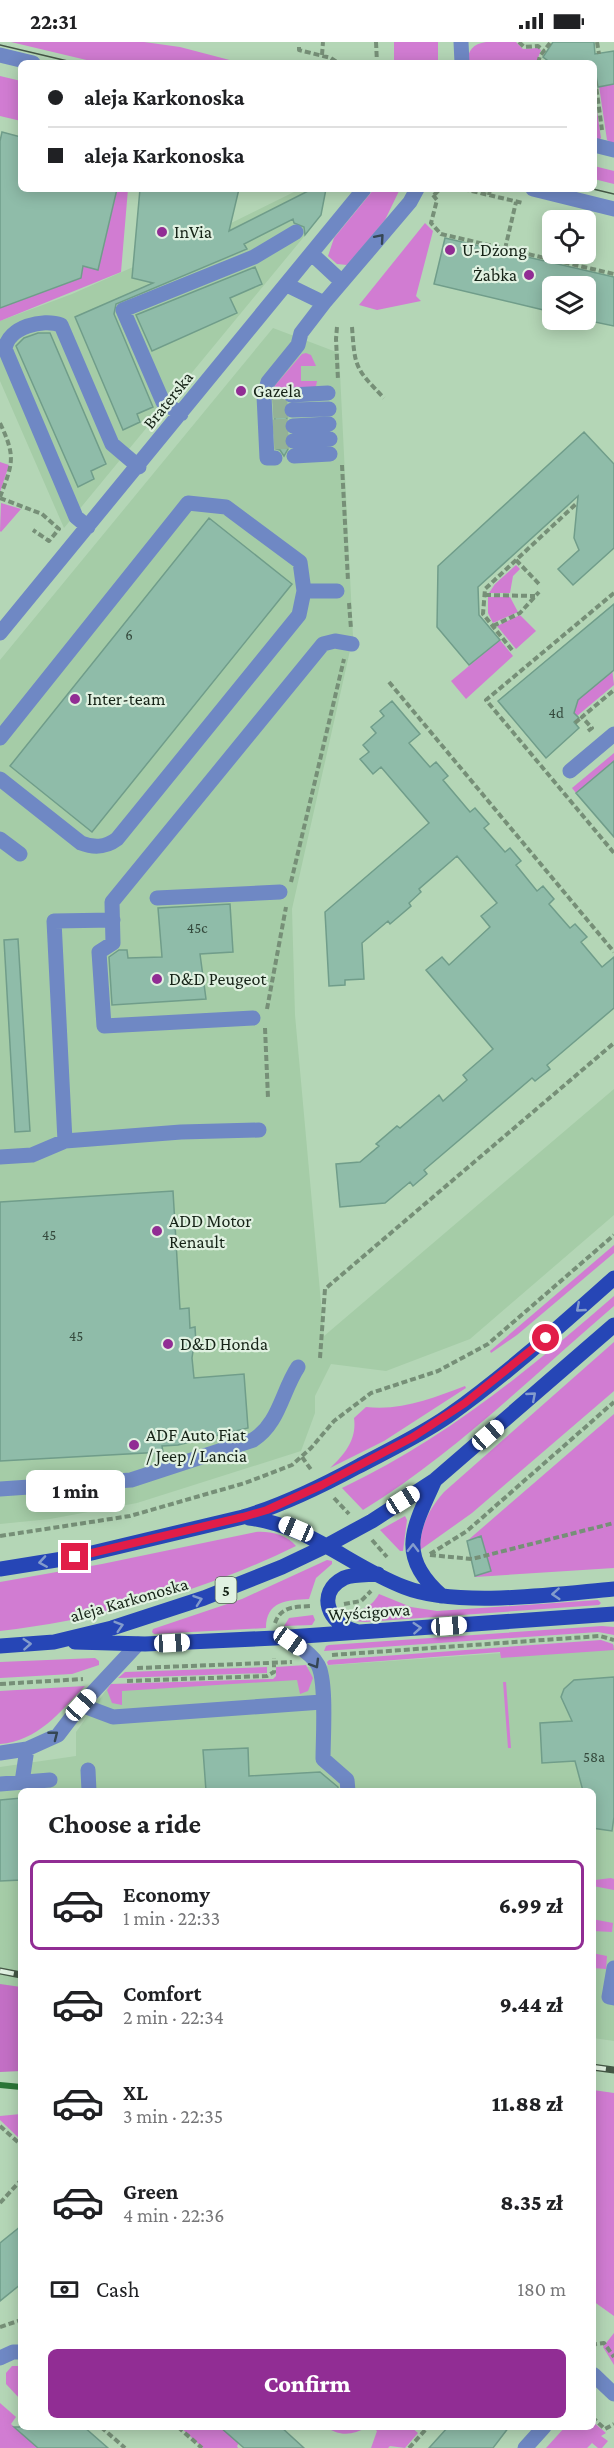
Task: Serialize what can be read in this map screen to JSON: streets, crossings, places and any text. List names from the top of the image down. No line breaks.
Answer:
{"streets":{"main road":["5","aleja Karkonoska","Wyścigowa"],"street":["Braterska"]},"crossings":[["aleja Karkonoska","Wyścigowa"]],"places":["InVia","U-Dżong","Żabka","Gazela","Inter-team","D&D Peugeot","ADD Motor Renault","D&D Honda","ADF Auto Fiat / Jeep / Lancia"],"house_numbers":["6","4d","45c","45","45","58a"],"page":{"status":"22:31","banner":["aleja Karkonoska","aleja Karkonoska"],"bubble":"1 min","heading":"Choose a ride","list":[{"name":"Economy","note":"1 min · 22:33","value":"6.99 zł"},{"name":"Comfort","note":"2 min · 22:34","value":"9.44 zł"},{"name":"XL","note":"3 min · 22:35","value":"11.88 zł"},{"name":"Green","note":"4 min · 22:36","value":"8.35 zł"}],"pay":["Cash","180 m"],"buttons":"Confirm"}}
